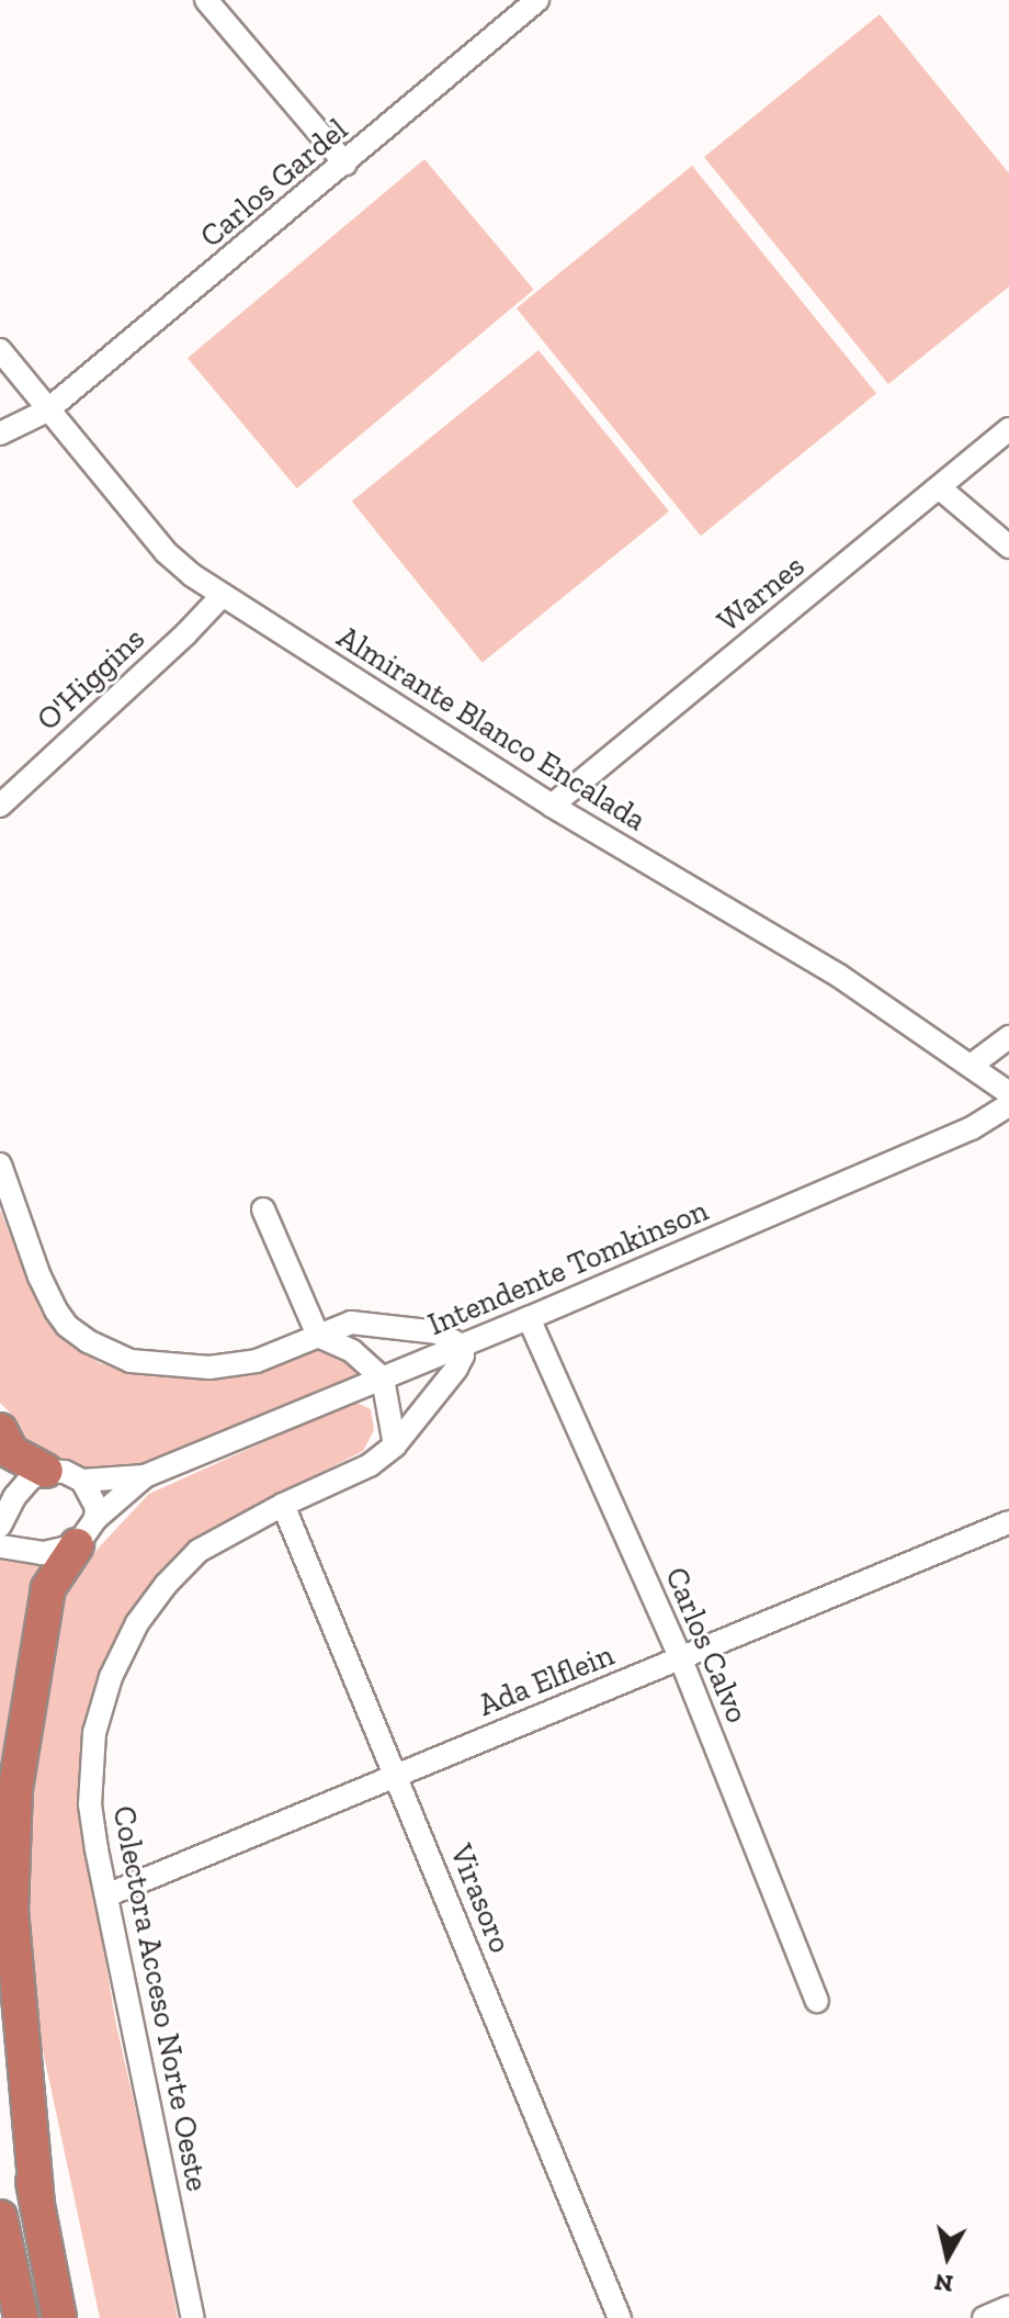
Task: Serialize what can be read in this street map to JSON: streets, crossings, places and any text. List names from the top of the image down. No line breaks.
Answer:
{"streets":{"street":["Carlos Gardel","Warnes","O'Higgins","Almirante Blanco Encalada","Intendente Tomkinson","Carlos Calvo","Ada Elflein","Virasoro","Colectora Acceso Norte Oeste"]},"crossings":[["Carlos Gardel","Almirante Blanco Encalada"],["Warnes","Almirante Blanco Encalada"],["O'Higgins","Almirante Blanco Encalada"],["Intendente Tomkinson","Carlos Calvo"],["Intendente Tomkinson","Colectora Acceso Norte Oeste"],["Carlos Calvo","Ada Elflein"],["Ada Elflein","Virasoro"],["Ada Elflein","Colectora Acceso Norte Oeste"],["Virasoro","Colectora Acceso Norte Oeste"]],"north":"bottom"}
